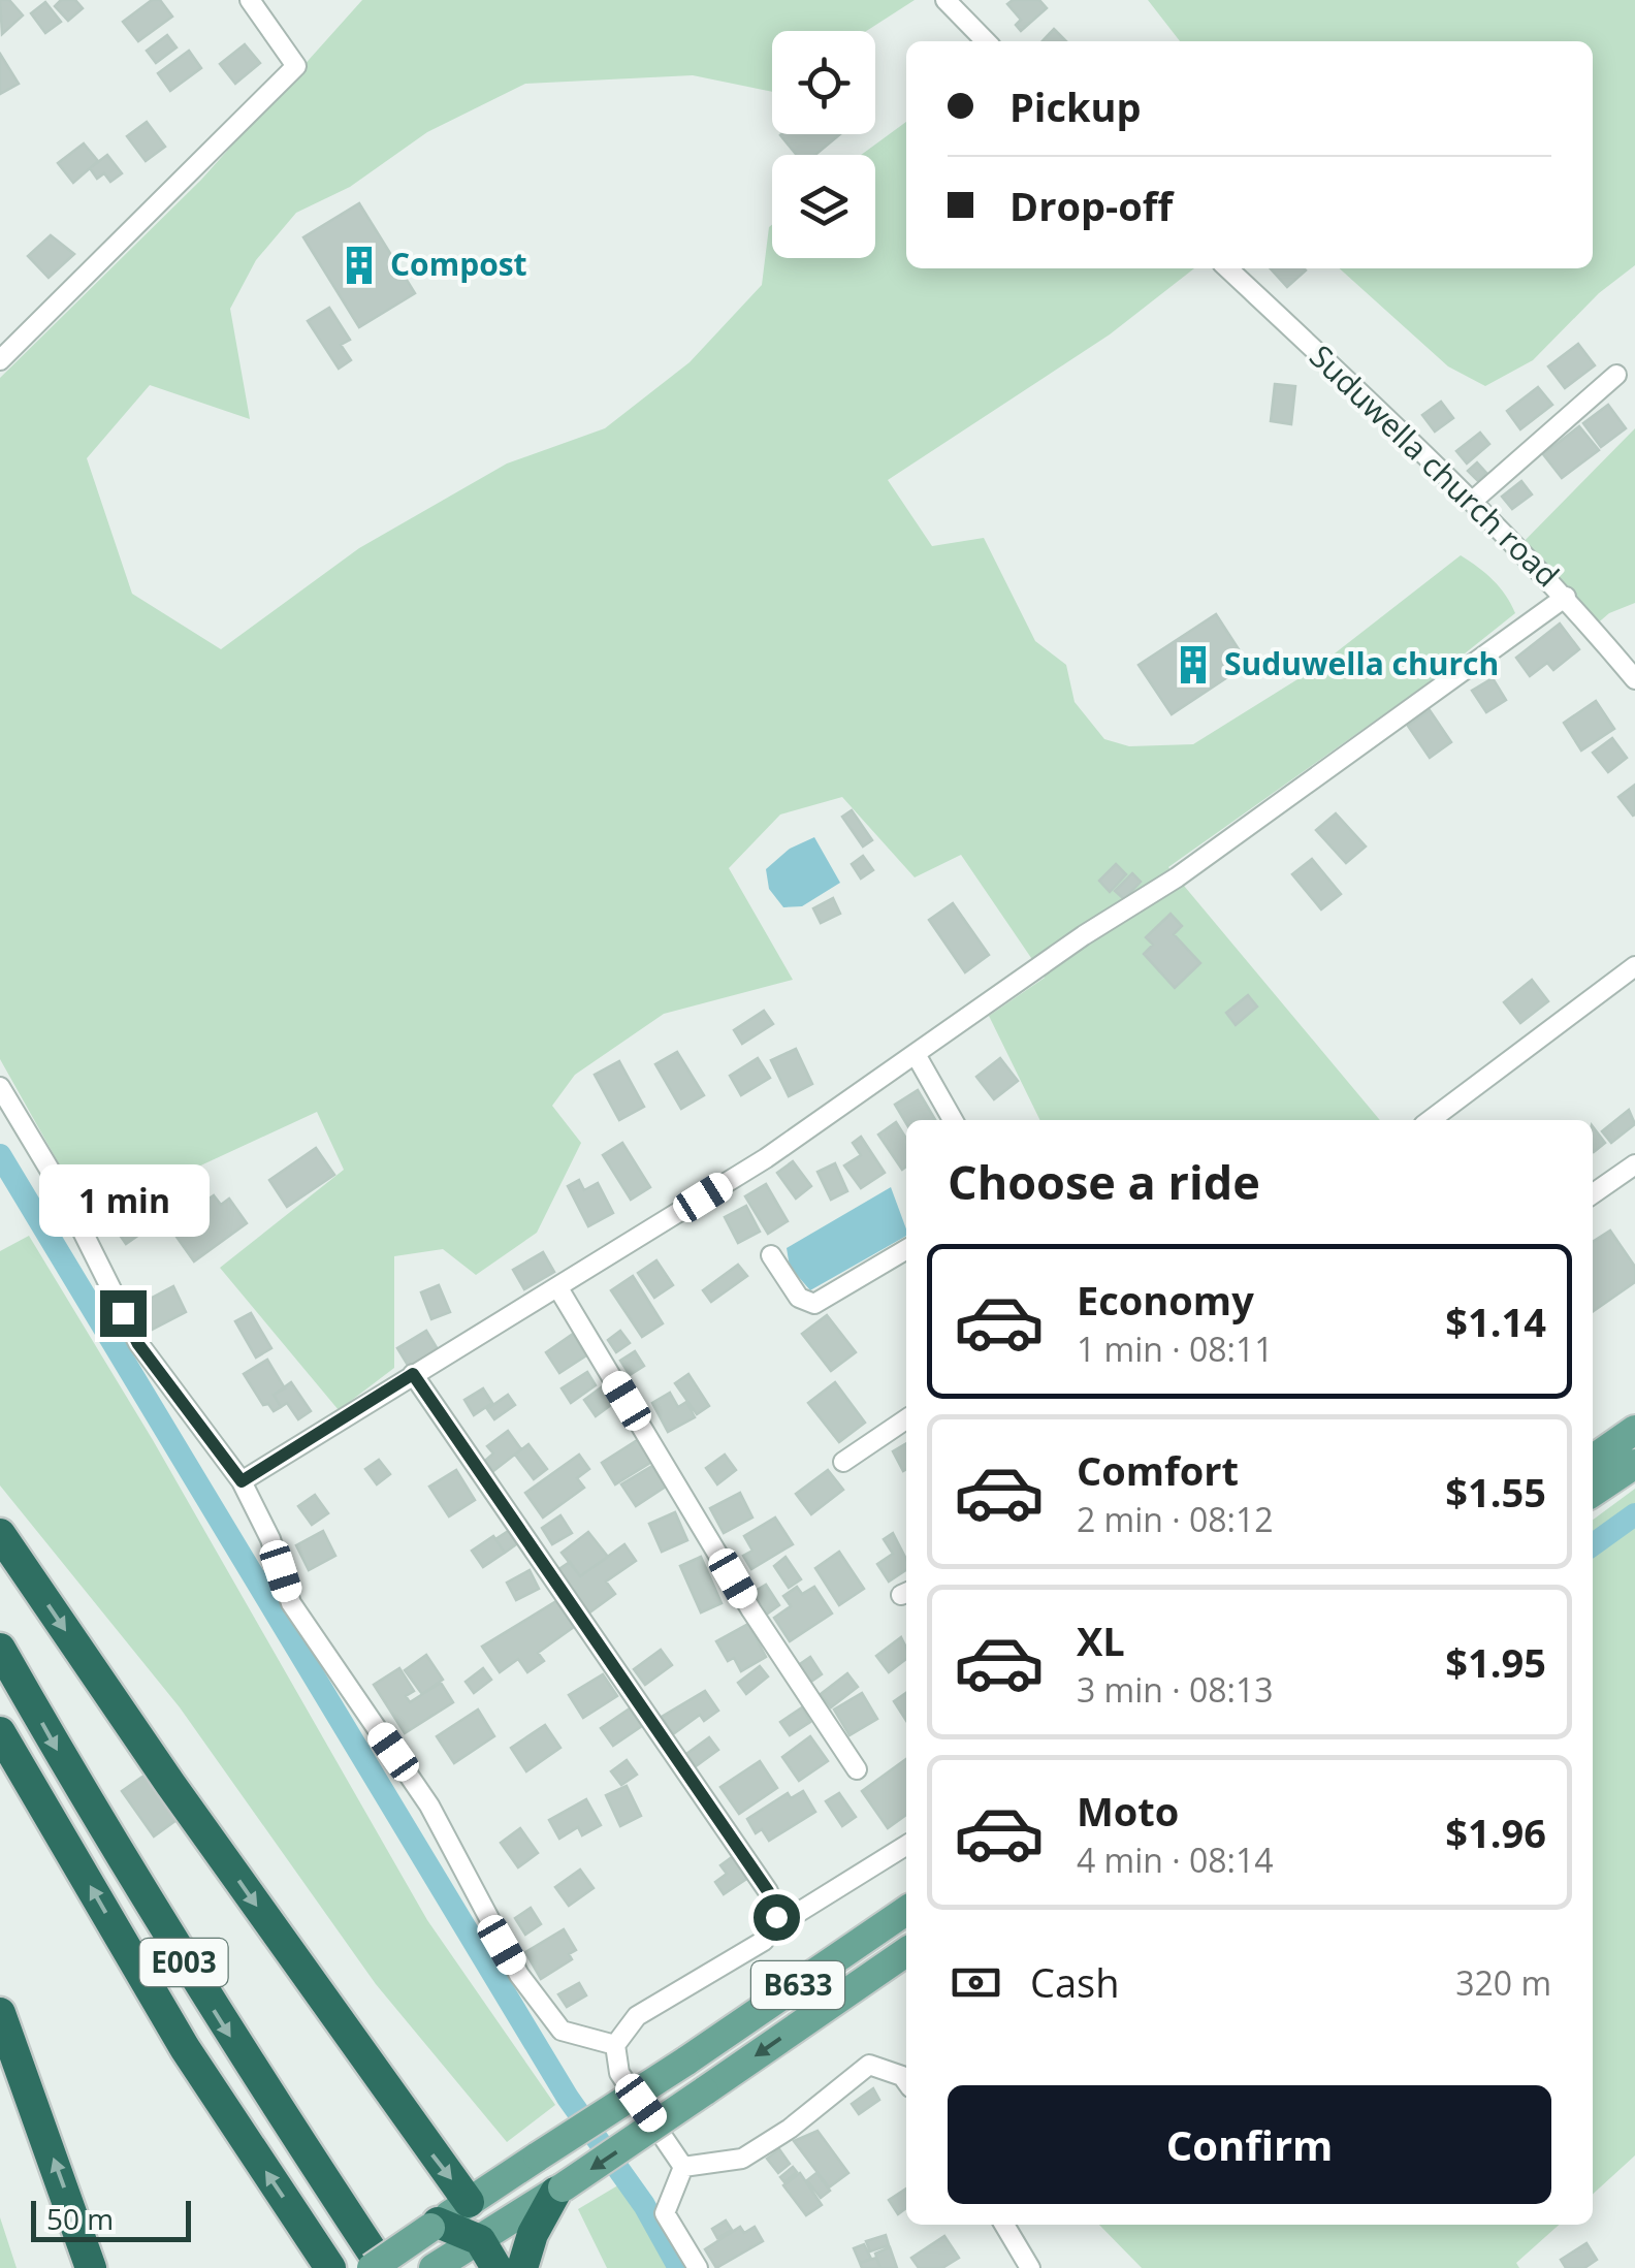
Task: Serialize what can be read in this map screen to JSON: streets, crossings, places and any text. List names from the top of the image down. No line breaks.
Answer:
{"streets":{"highway":["E003"],"main road":["B633"],"street":["Suduwella church road"]},"places":{"building":["Compost","Suduwella church"]},"scale_bar":"50 m","page":{"banner":["Pickup","Drop-off"],"heading":"Choose a ride","bubble":"1 min","list":[{"name":"Economy","note":"1 min · 08:11","value":"$1.14"},{"name":"Comfort","note":"2 min · 08:12","value":"$1.55"},{"name":"XL","note":"3 min · 08:13","value":"$1.95"},{"name":"Moto","note":"4 min · 08:14","value":"$1.96"}],"pay":["Cash","320 m"],"buttons":"Confirm","scale":"50 m"}}
